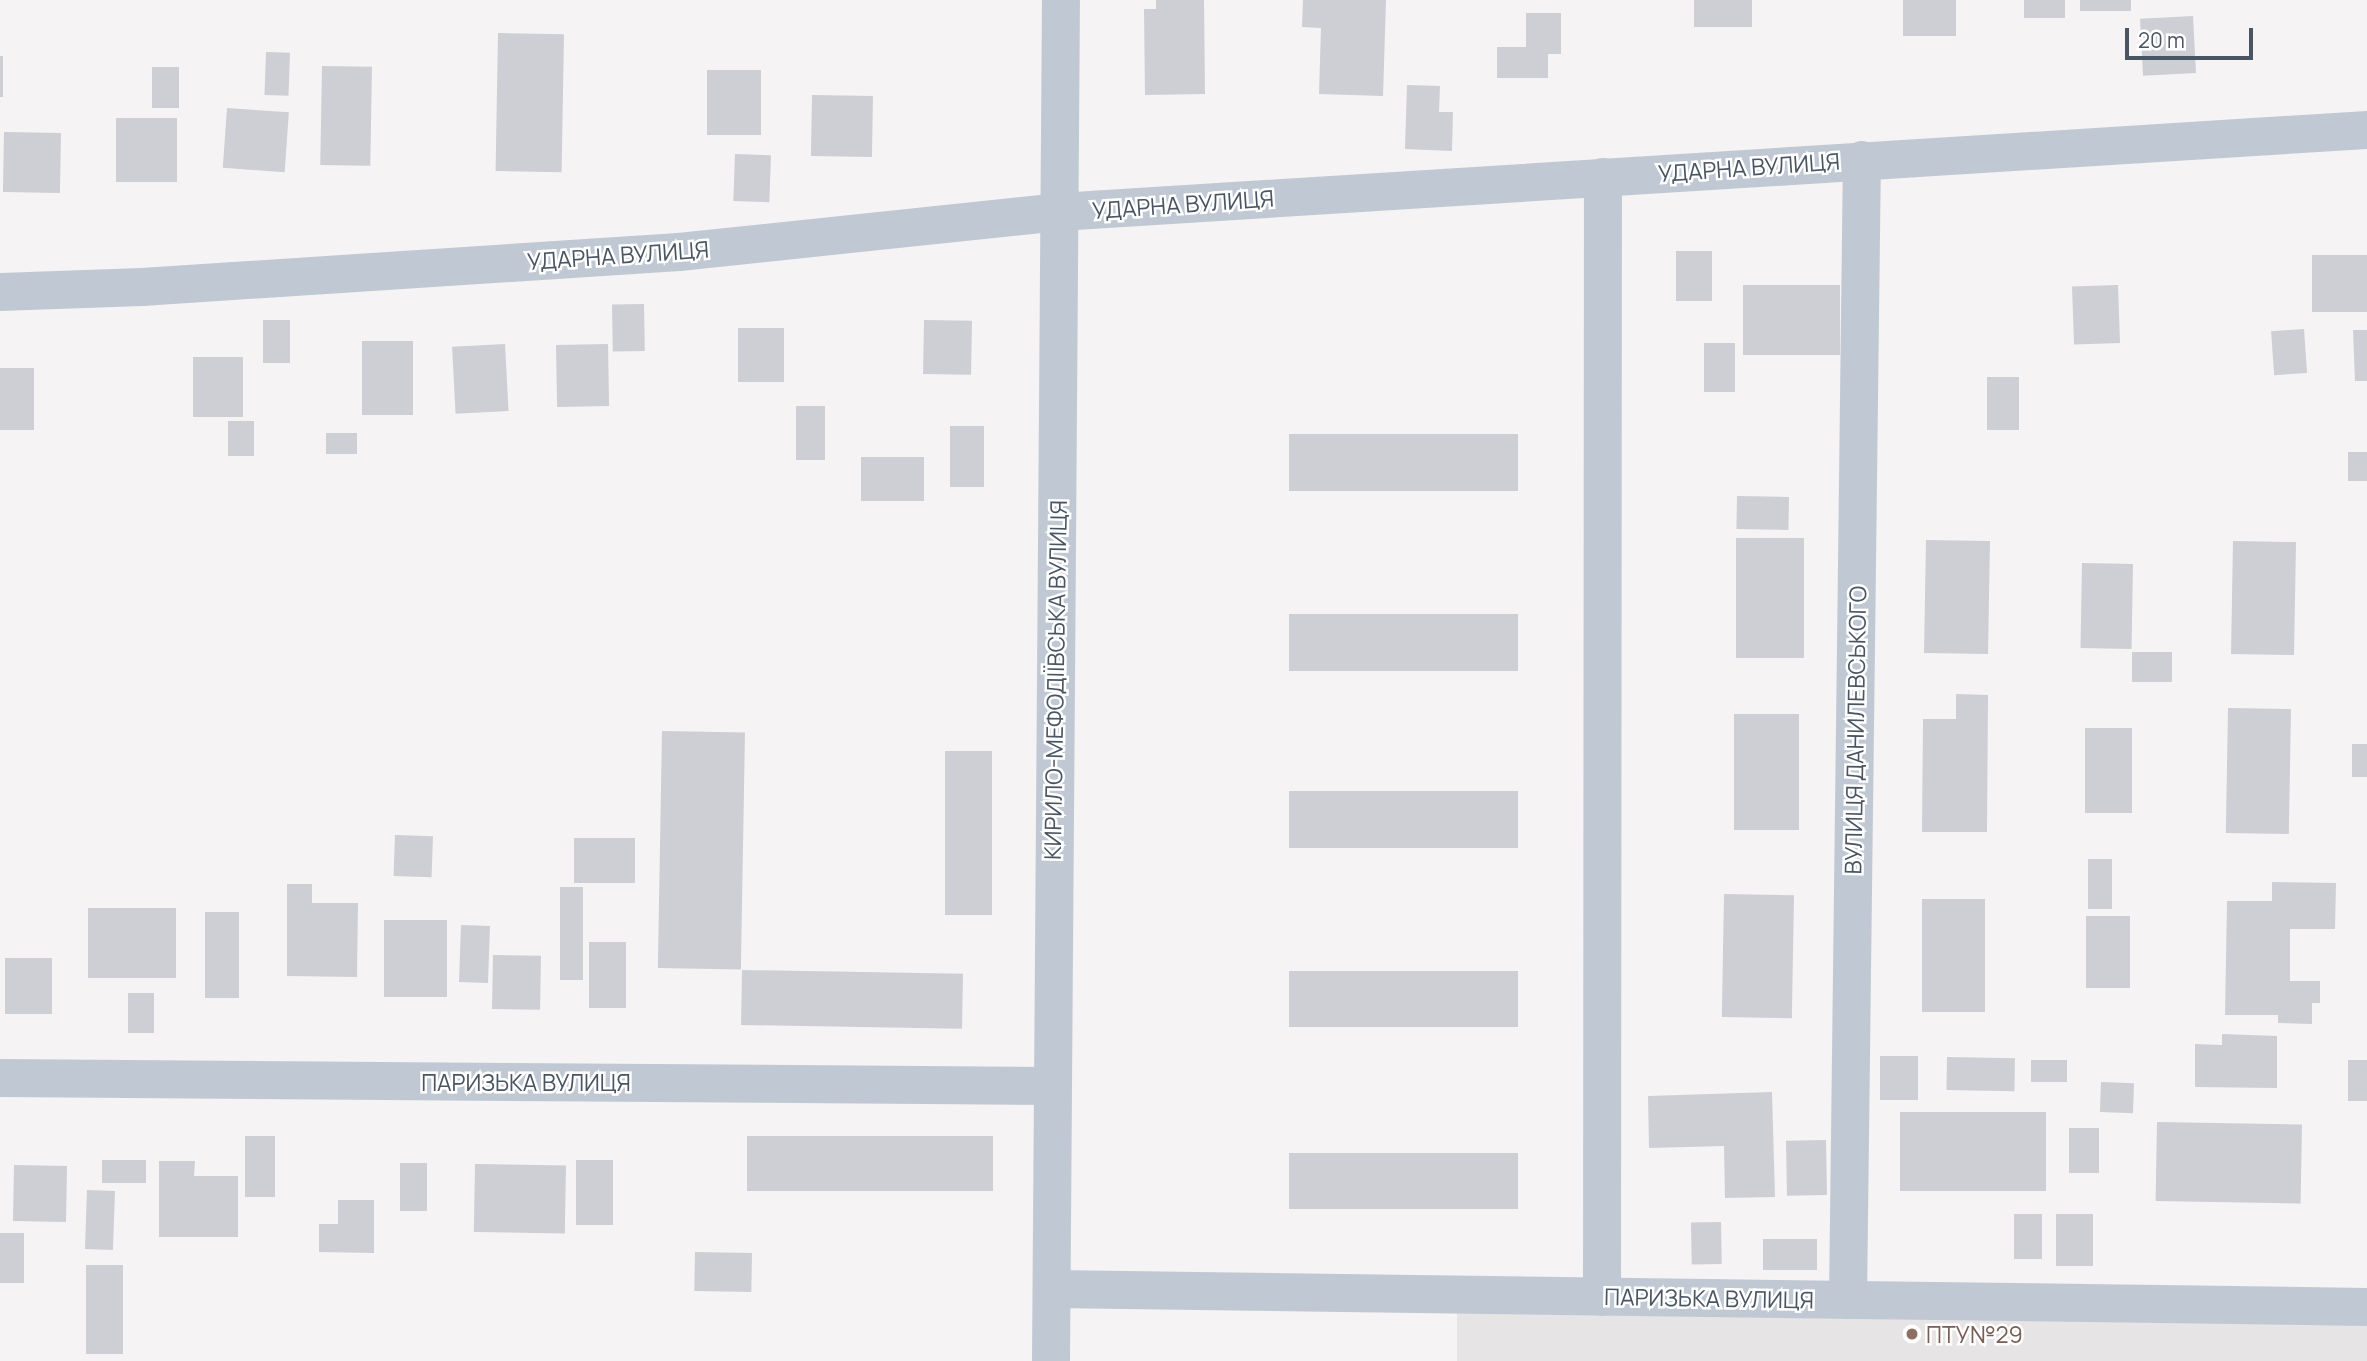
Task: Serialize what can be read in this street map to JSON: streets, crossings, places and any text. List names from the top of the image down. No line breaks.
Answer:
{"streets":{"street":["УДАРНА ВУЛИЦЯ","КИРИЛО-МЕФОДІЇВСЬКА ВУЛИЦЯ","ВУЛИЦЯ ДАНИЛЕВСЬКОГО","ПАРИЗЬКА ВУЛИЦЯ"]},"crossings":[["УДАРНА ВУЛИЦЯ","КИРИЛО-МЕФОДІЇВСЬКА ВУЛИЦЯ"],["УДАРНА ВУЛИЦЯ","ВУЛИЦЯ ДАНИЛЕВСЬКОГО"],["КИРИЛО-МЕФОДІЇВСЬКА ВУЛИЦЯ","ПАРИЗЬКА ВУЛИЦЯ"],["ВУЛИЦЯ ДАНИЛЕВСЬКОГО","ПАРИЗЬКА ВУЛИЦЯ"]],"places":["ПТУ№29"],"scale_bar":"20 m"}
